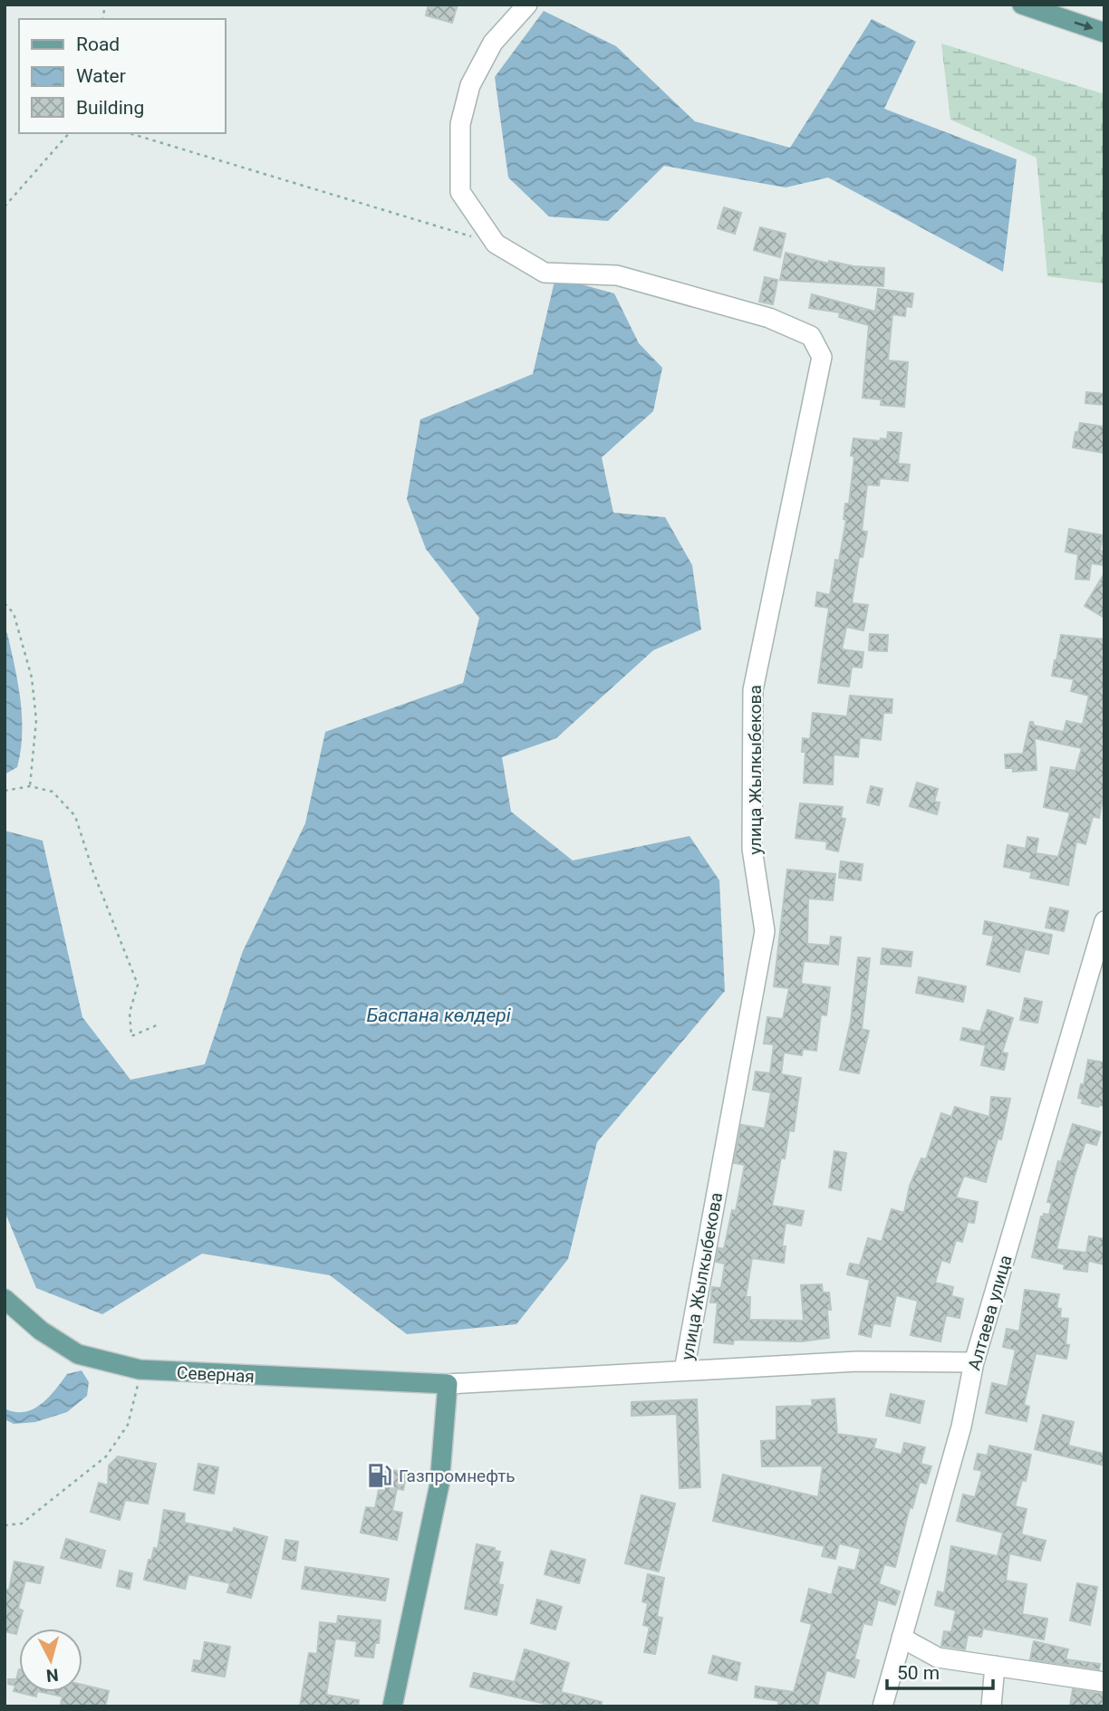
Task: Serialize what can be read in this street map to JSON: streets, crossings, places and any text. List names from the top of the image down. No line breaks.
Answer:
{"streets":{"main road":["Северная"],"street":["улица Жылкыбекова","Алтаева улица"]},"water":["Баспана көлдері"],"places":{"fuel station":["Газпромнефть"]},"legend":["Road","Water","Building"],"scale_bar":"50 m","north":"bottom"}
